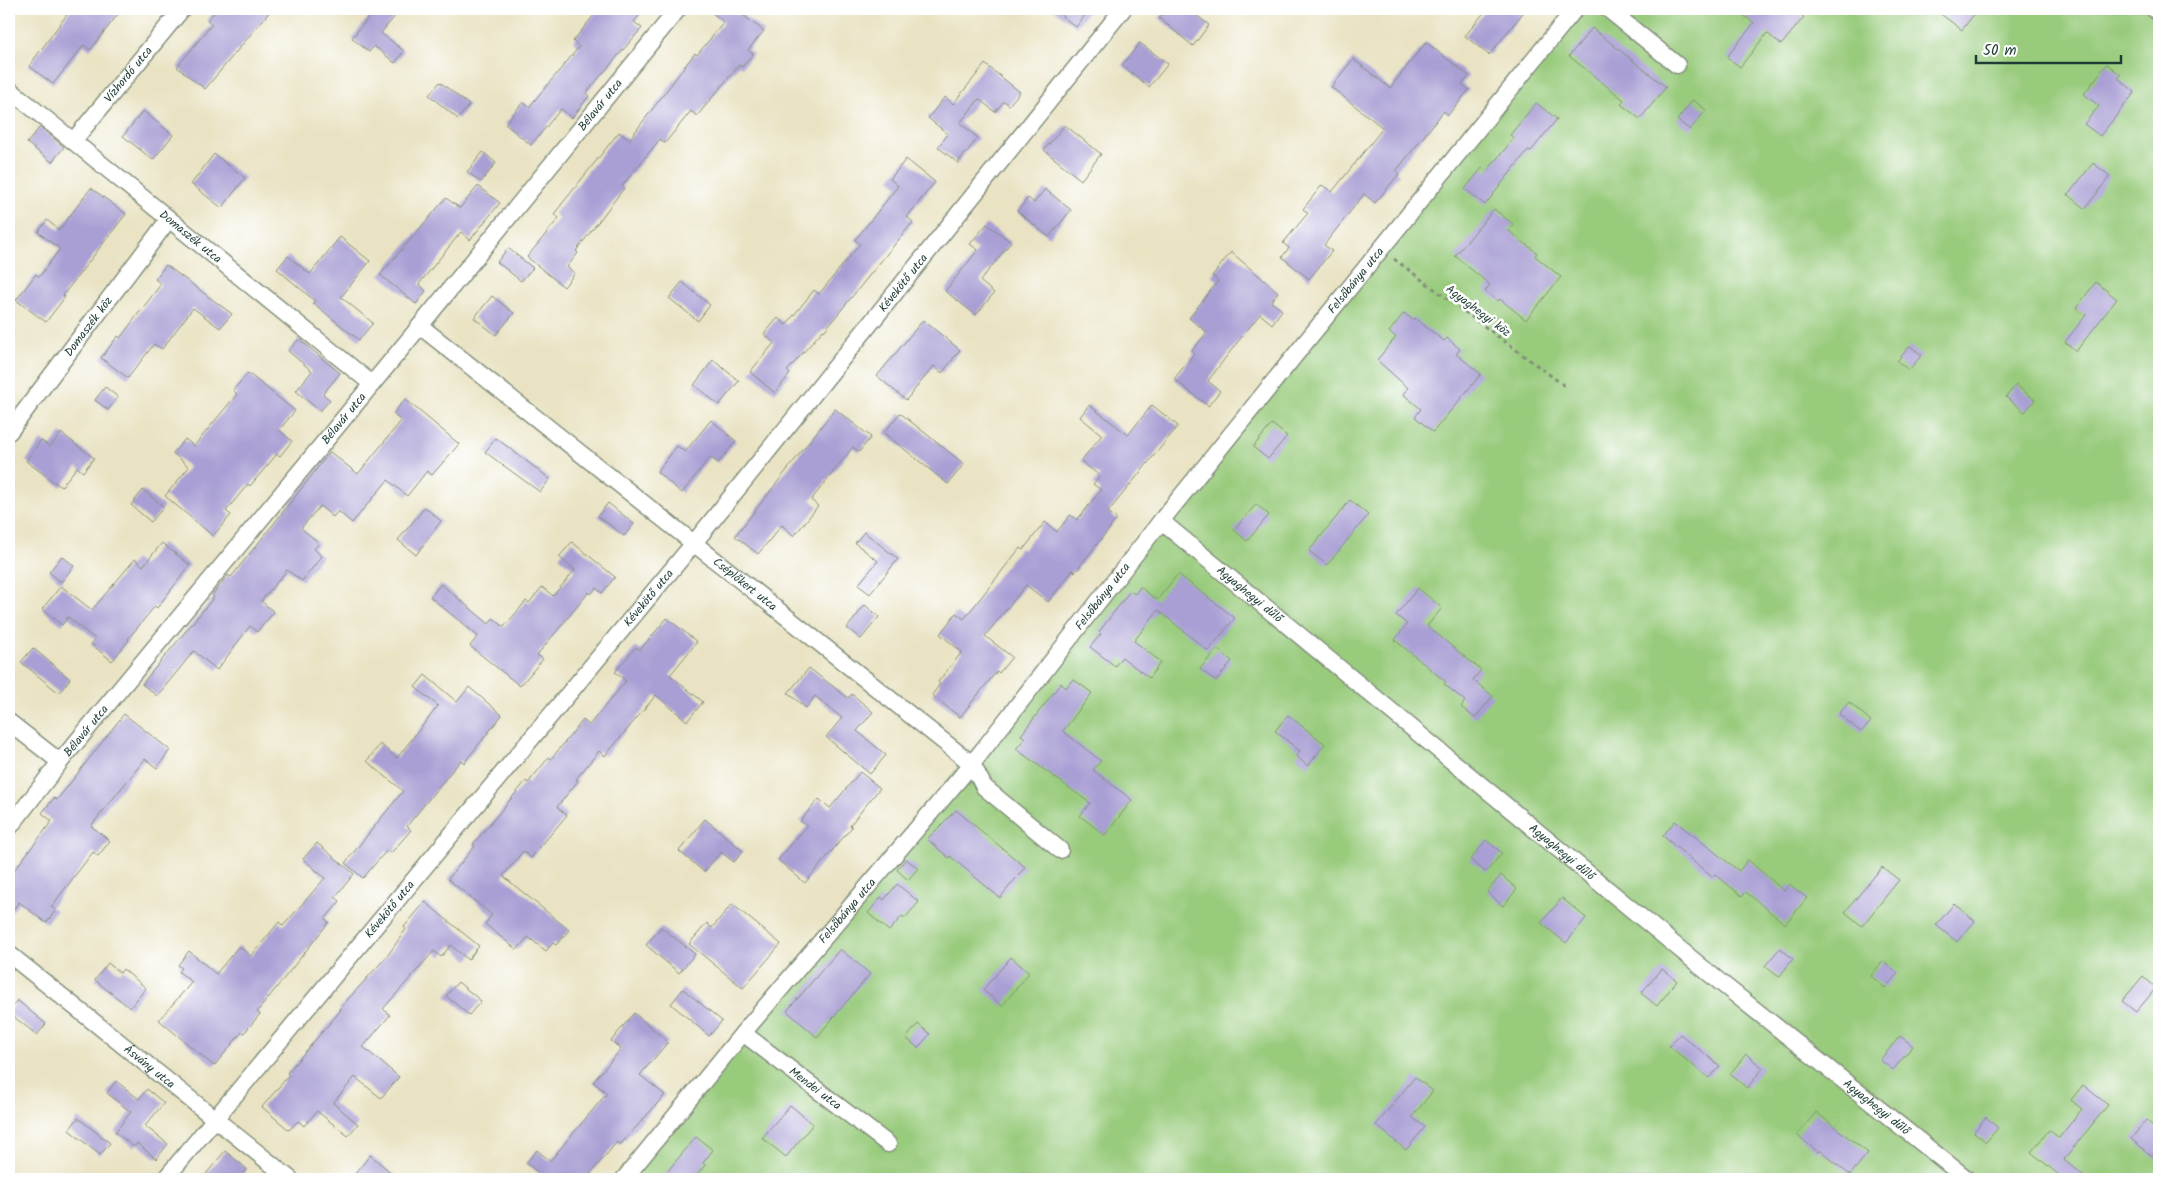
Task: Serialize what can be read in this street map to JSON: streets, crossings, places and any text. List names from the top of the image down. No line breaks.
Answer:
{"streets":{"street":["Vízhordó utca","Bélavár utca","Domaszék utca","Felsőbánya utca","Kévekötő utca","Domaszék köz","Cséplőkert utca","Agyaghegyi dűlő","Ásvány utca","Mendei utca"],"path":["Agyaghegyi köz"]},"crossings":[["Vízhordó utca","Domaszék utca"],["Bélavár utca","Domaszék utca"],["Bélavár utca","Cséplőkert utca"],["Domaszék utca","Domaszék köz"],["Felsőbánya utca","Agyaghegyi köz"],["Felsőbánya utca","Cséplőkert utca"],["Felsőbánya utca","Agyaghegyi dűlő"],["Felsőbánya utca","Mendei utca"],["Kévekötő utca","Cséplőkert utca"],["Kévekötő utca","Ásvány utca"]],"scale_bar":"50 m"}
